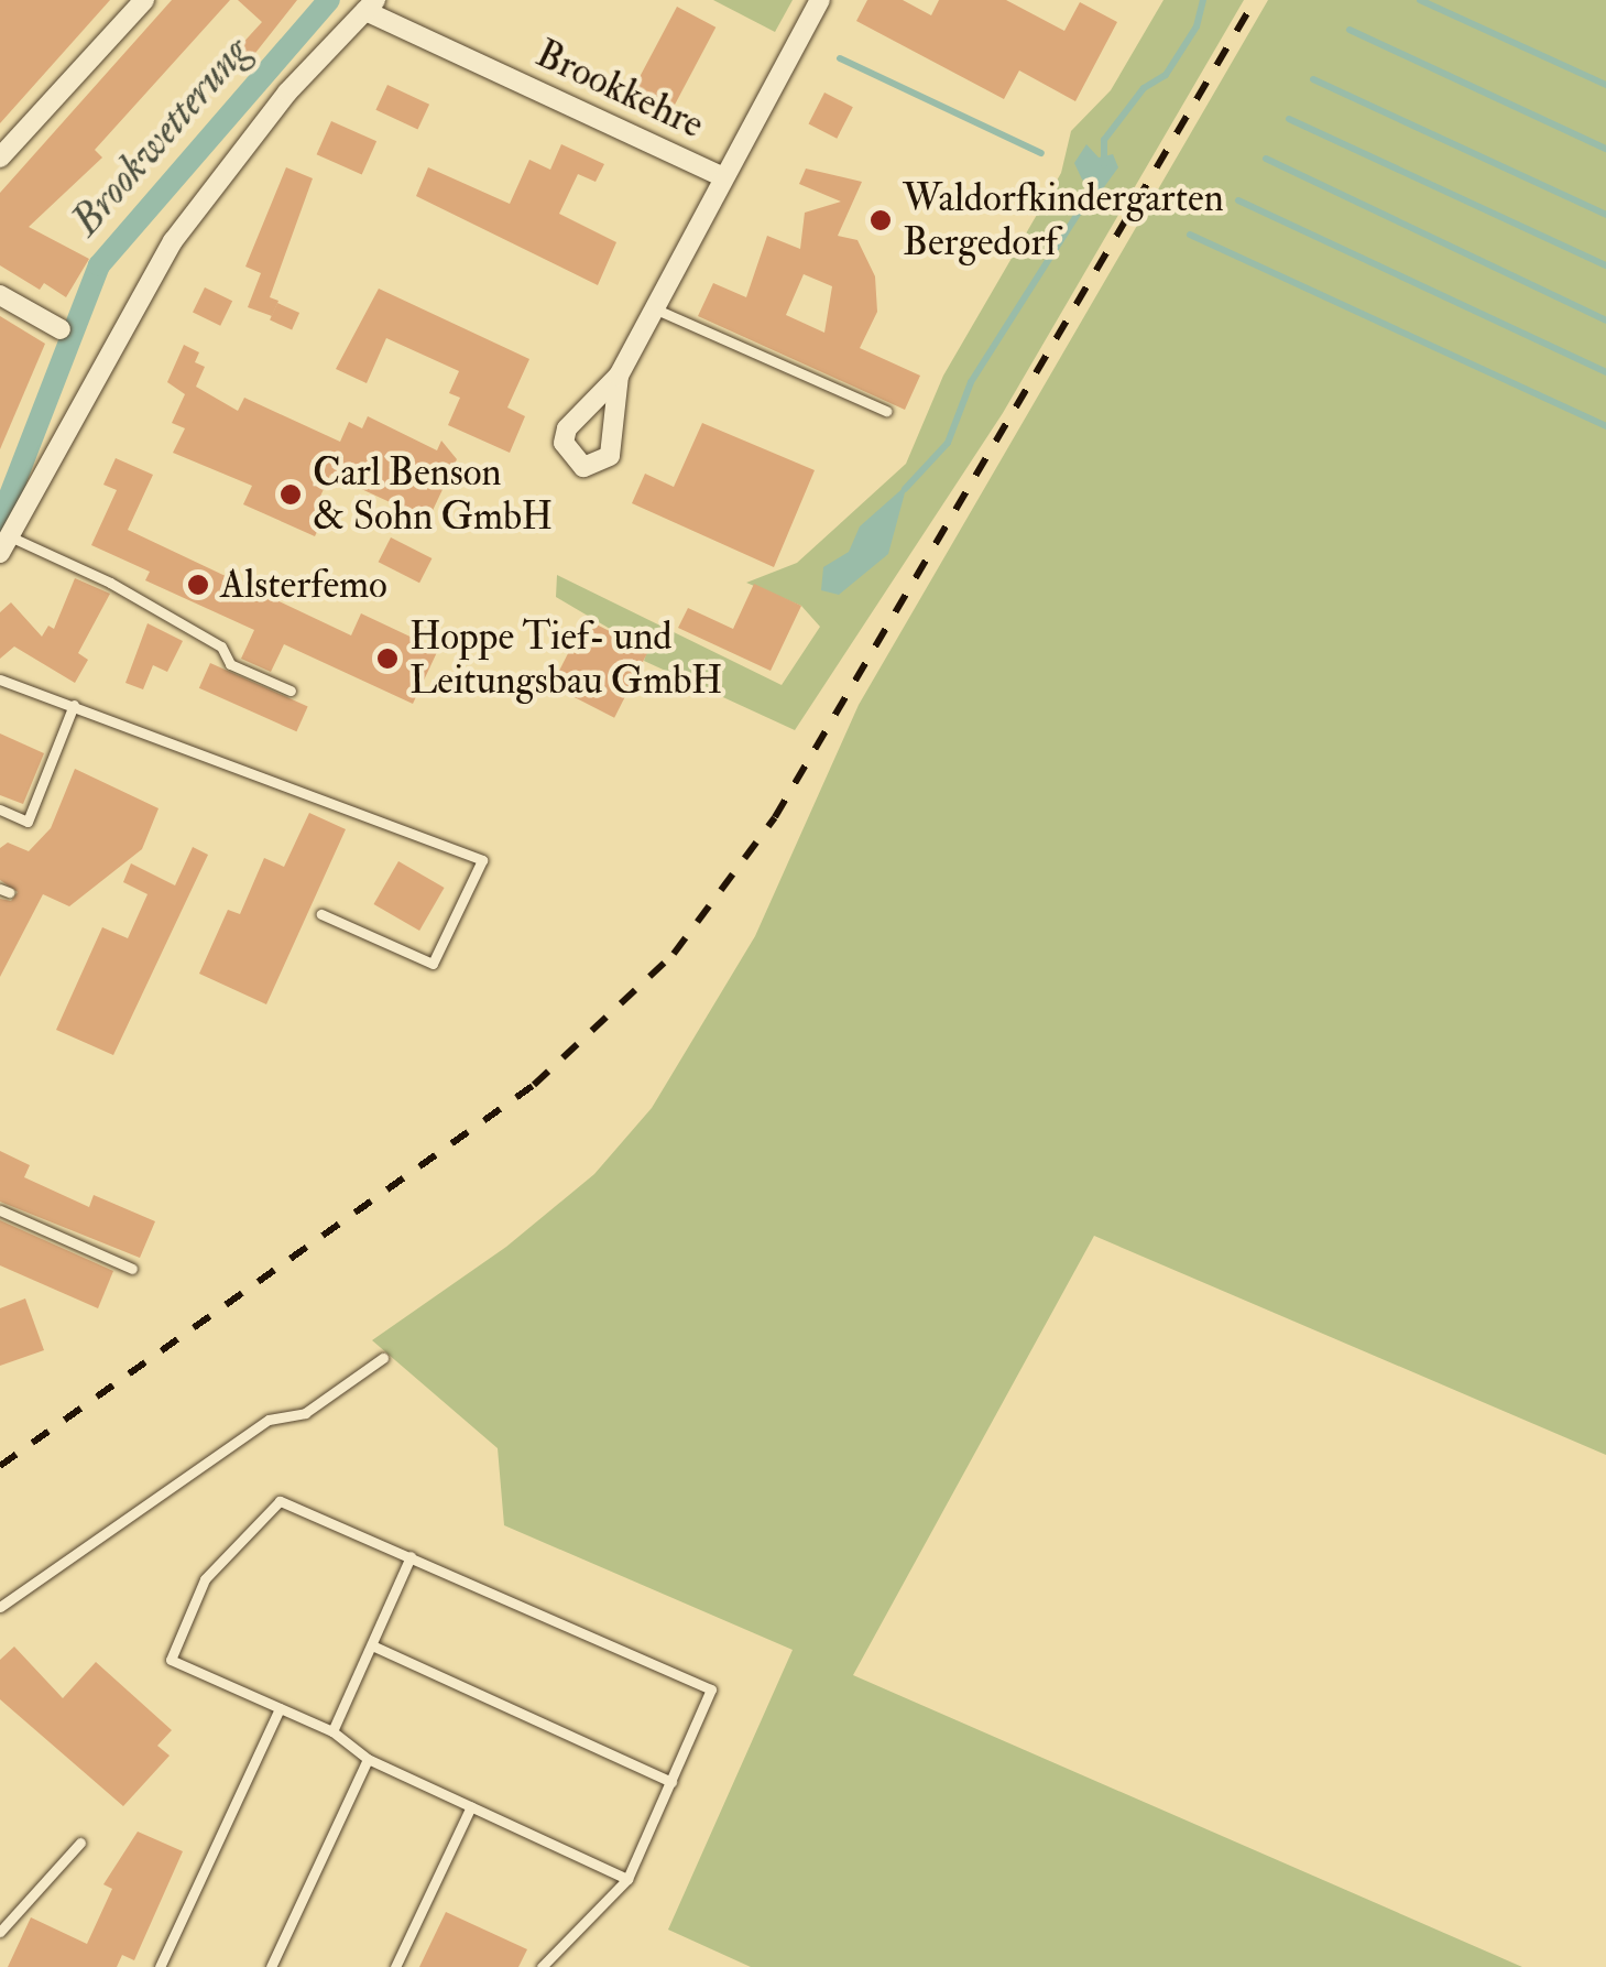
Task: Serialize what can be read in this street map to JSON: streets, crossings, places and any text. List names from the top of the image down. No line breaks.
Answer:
{"streets":{"street":["Brookkehre"]},"water":["Brookwetterung"],"places":["Waldorfkindergarten Bergedorf","Carl Benson & Sohn GmbH","Alsterfemo","Hoppe Tief- und Leitungsbau GmbH"]}
